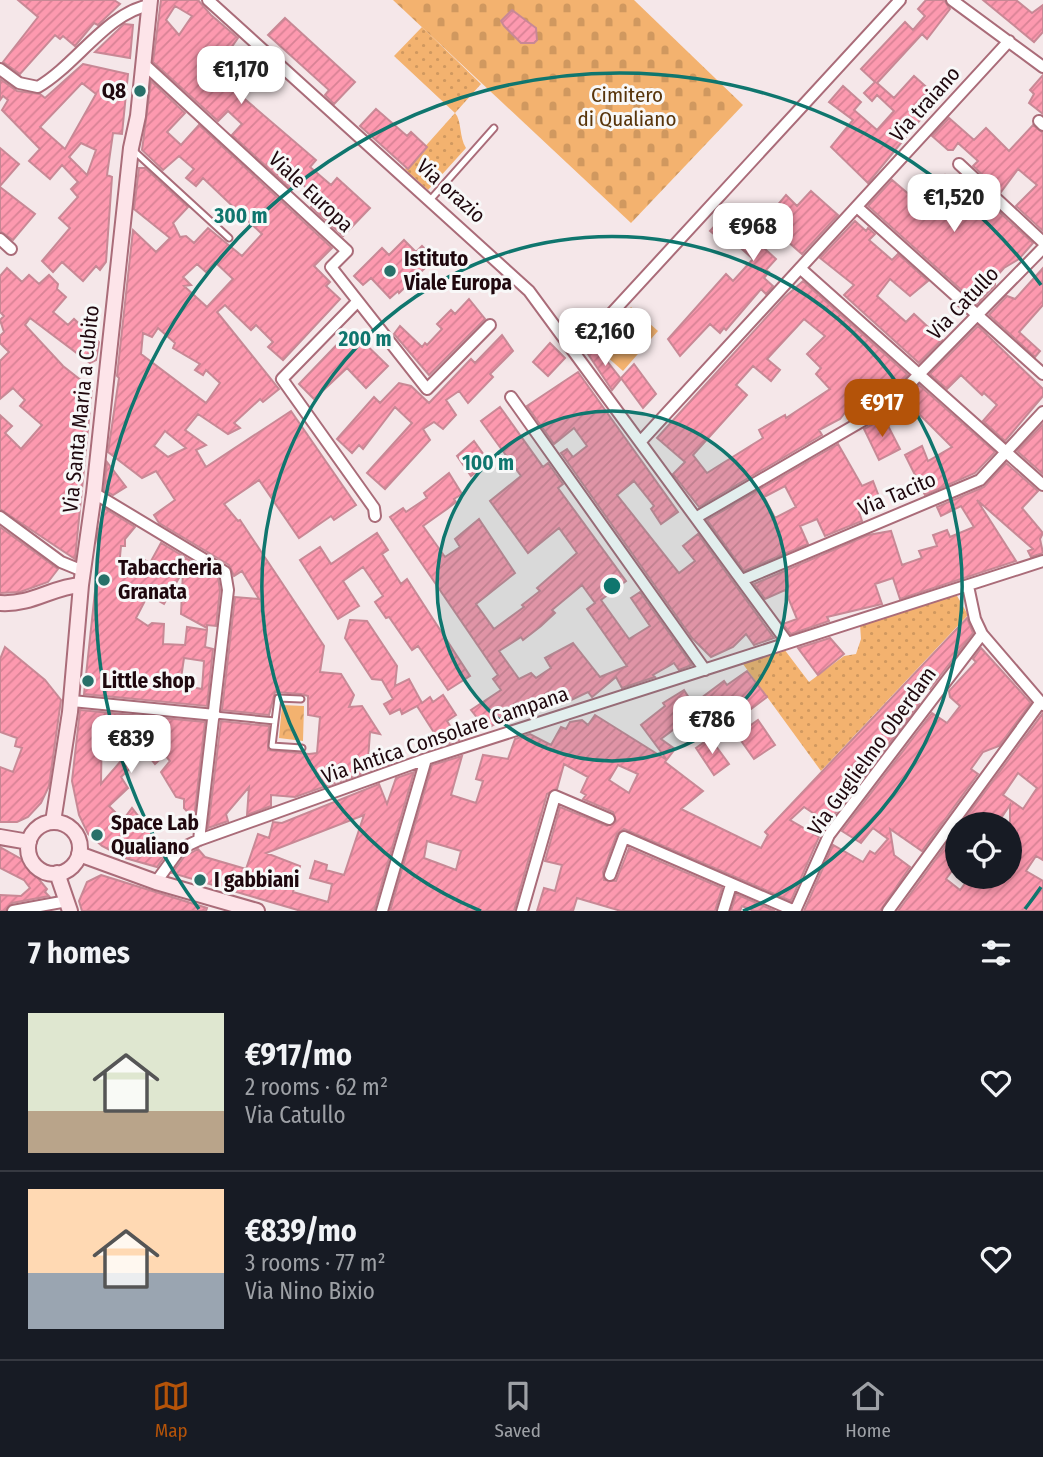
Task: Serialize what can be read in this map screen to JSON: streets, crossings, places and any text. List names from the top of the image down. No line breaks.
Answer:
{"streets":{"main road":["Via Santa Maria a Cubito"],"street":["Via traiano","Via orazio","Viale Europa","Via Catullo","Via Tacito","Via Antica Consolare Campana","Via Guglielmo Oberdam"]},"crossings":[["Via traiano","Via orazio"],["Via orazio","Via Catullo"],["Via orazio","Via Tacito"],["Via orazio","Via Antica Consolare Campana"],["Viale Europa","Via Santa Maria a Cubito"]],"parks":["Cimitero di Qualiano"],"places":["Q8","Istituto Viale Europa","Tabaccheria Granata","Little shop","Space Lab Qualiano","I gabbiani"],"page":{"price":["€1,170","€1,520","€968","€2,160","€917","€786","€839"],"heading":"7 homes","list":[{"name":"€917/mo","note":"2 rooms · 62 m² · Via Catullo"},{"name":"€839/mo","note":"3 rooms · 77 m² · Via Nino Bixio"}],"tabs":["Map","Saved","Home"]},"rings":["300 m","200 m","100 m"]}
